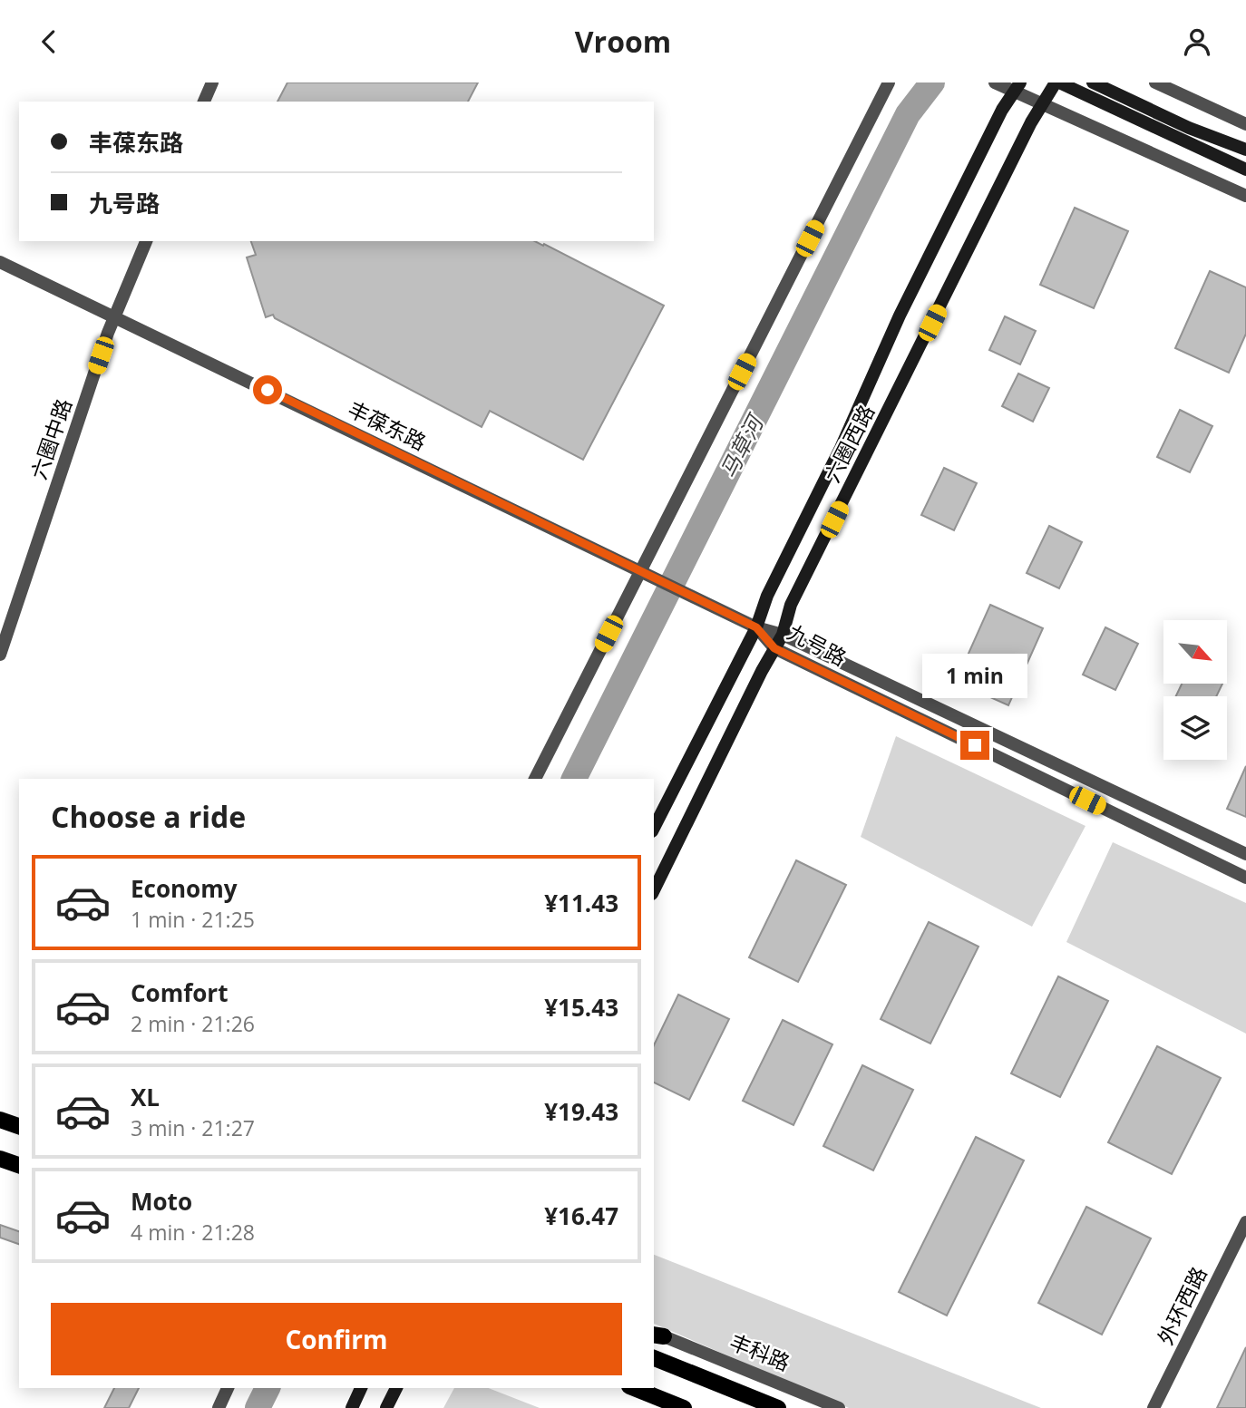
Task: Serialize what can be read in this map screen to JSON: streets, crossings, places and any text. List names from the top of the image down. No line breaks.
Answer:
{"streets":{"main road":["六圈西路"],"street":["丰葆东路","六圈中路","九号路","外环西路","丰科路"]},"crossings":[["丰葆东路","六圈中路"],["丰葆东路","六圈西路"],["丰葆东路","九号路"],["六圈西路","九号路"]],"water":["马草河"],"north":"bottom right","page":{"header":"Vroom","banner":["丰葆东路","九号路"],"bubble":"1 min","heading":"Choose a ride","list":[{"name":"Economy","note":"1 min · 21:25","value":"¥11.43"},{"name":"Comfort","note":"2 min · 21:26","value":"¥15.43"},{"name":"XL","note":"3 min · 21:27","value":"¥19.43"},{"name":"Moto","note":"4 min · 21:28","value":"¥16.47"}],"buttons":"Confirm"}}
